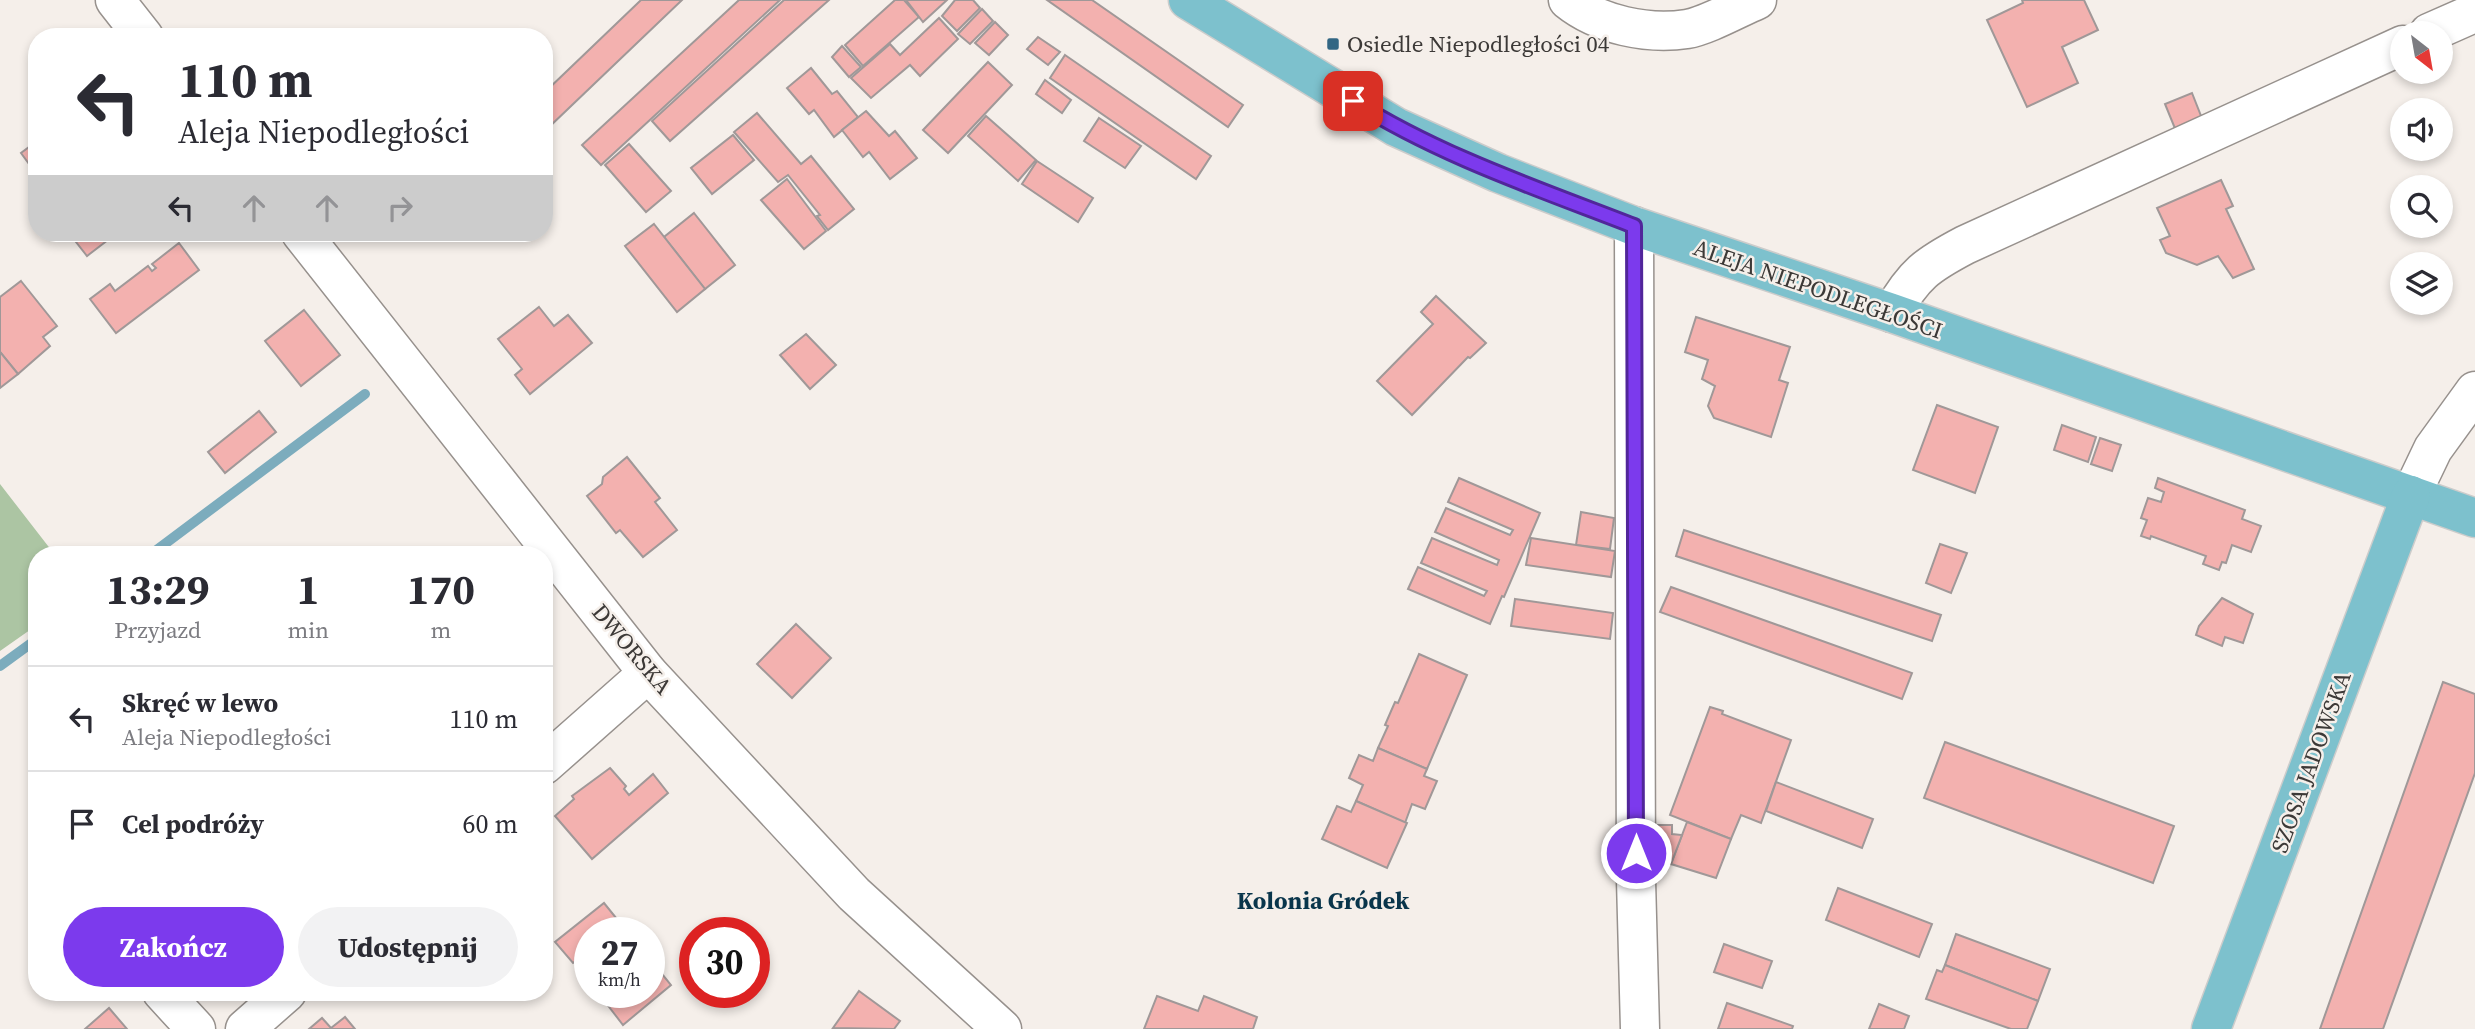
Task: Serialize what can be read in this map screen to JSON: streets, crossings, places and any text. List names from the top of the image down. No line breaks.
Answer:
{"streets":{"main road":["ALEJA NIEPODLEGŁOŚCI","SZOSA JADOWSKA"],"street":["DWORSKA"]},"crossings":[["ALEJA NIEPODLEGŁOŚCI","SZOSA JADOWSKA"]],"districts":["Kolonia Gródek"],"places":{"transit":["Osiedle Niepodległości 04"]},"north":"bottom right","page":{"turn":["110 m","Aleja Niepodległości"],"eta":["13:29","Przyjazd","1","min","170","m"],"list":[{"name":"Skręć w lewo","note":"Aleja Niepodległości","value":"110 m"},{"name":"Cel podróży","value":"60 m"}],"buttons":["Zakończ","Udostępnij"],"speed":"27 km/h","limit":"30"}}
